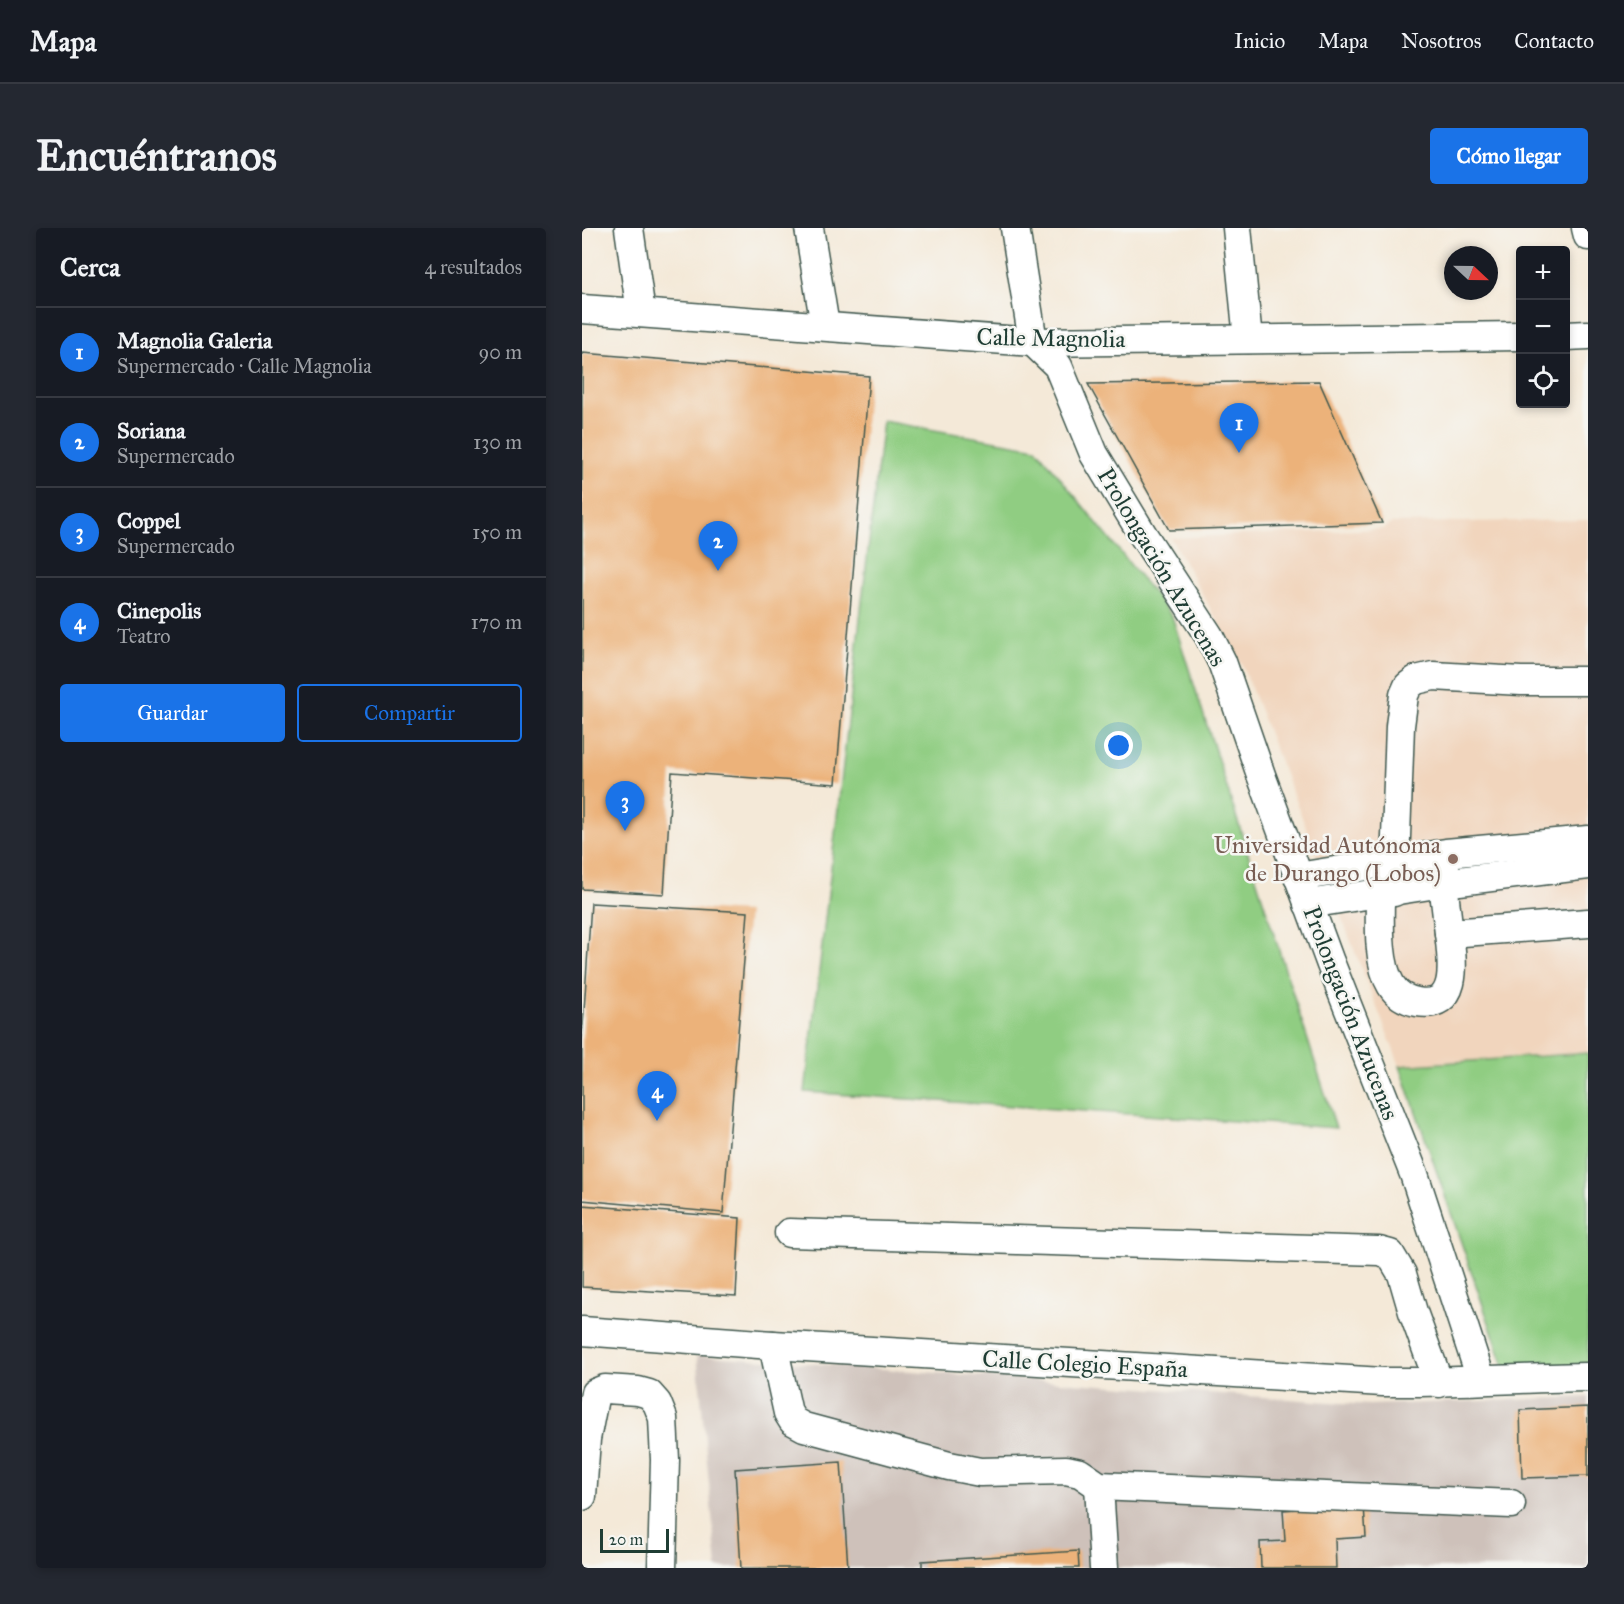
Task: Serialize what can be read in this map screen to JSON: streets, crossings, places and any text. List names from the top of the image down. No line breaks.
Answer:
{"streets":{"street":["Calle Magnolia","Prolongación Azucenas","Calle Colegio España"]},"crossings":[["Calle Magnolia","Prolongación Azucenas"],["Prolongación Azucenas","Calle Colegio España"]],"places":["Universidad Autónoma de Durango (Lobos)"],"scale_bar":"20 m","north":"right","page":{"header":"Mapa","nav":["Inicio","Mapa","Nosotros","Contacto"],"buttons":["Cómo llegar",["Guardar","Compartir"]],"title":"Encuéntranos","heading":["Cerca","4 resultados"],"map_buttons":["+","−"],"list":[{"mark":"1","name":"Magnolia Galeria","note":"Supermercado · Calle Magnolia","value":"90 m"},{"mark":"2","name":"Soriana","note":"Supermercado","value":"130 m"},{"mark":"3","name":"Coppel","note":"Supermercado","value":"150 m"},{"mark":"4","name":"Cinepolis","note":"Teatro","value":"170 m"}],"pins":["1","2","3","4"],"scale":"20 m"}}
